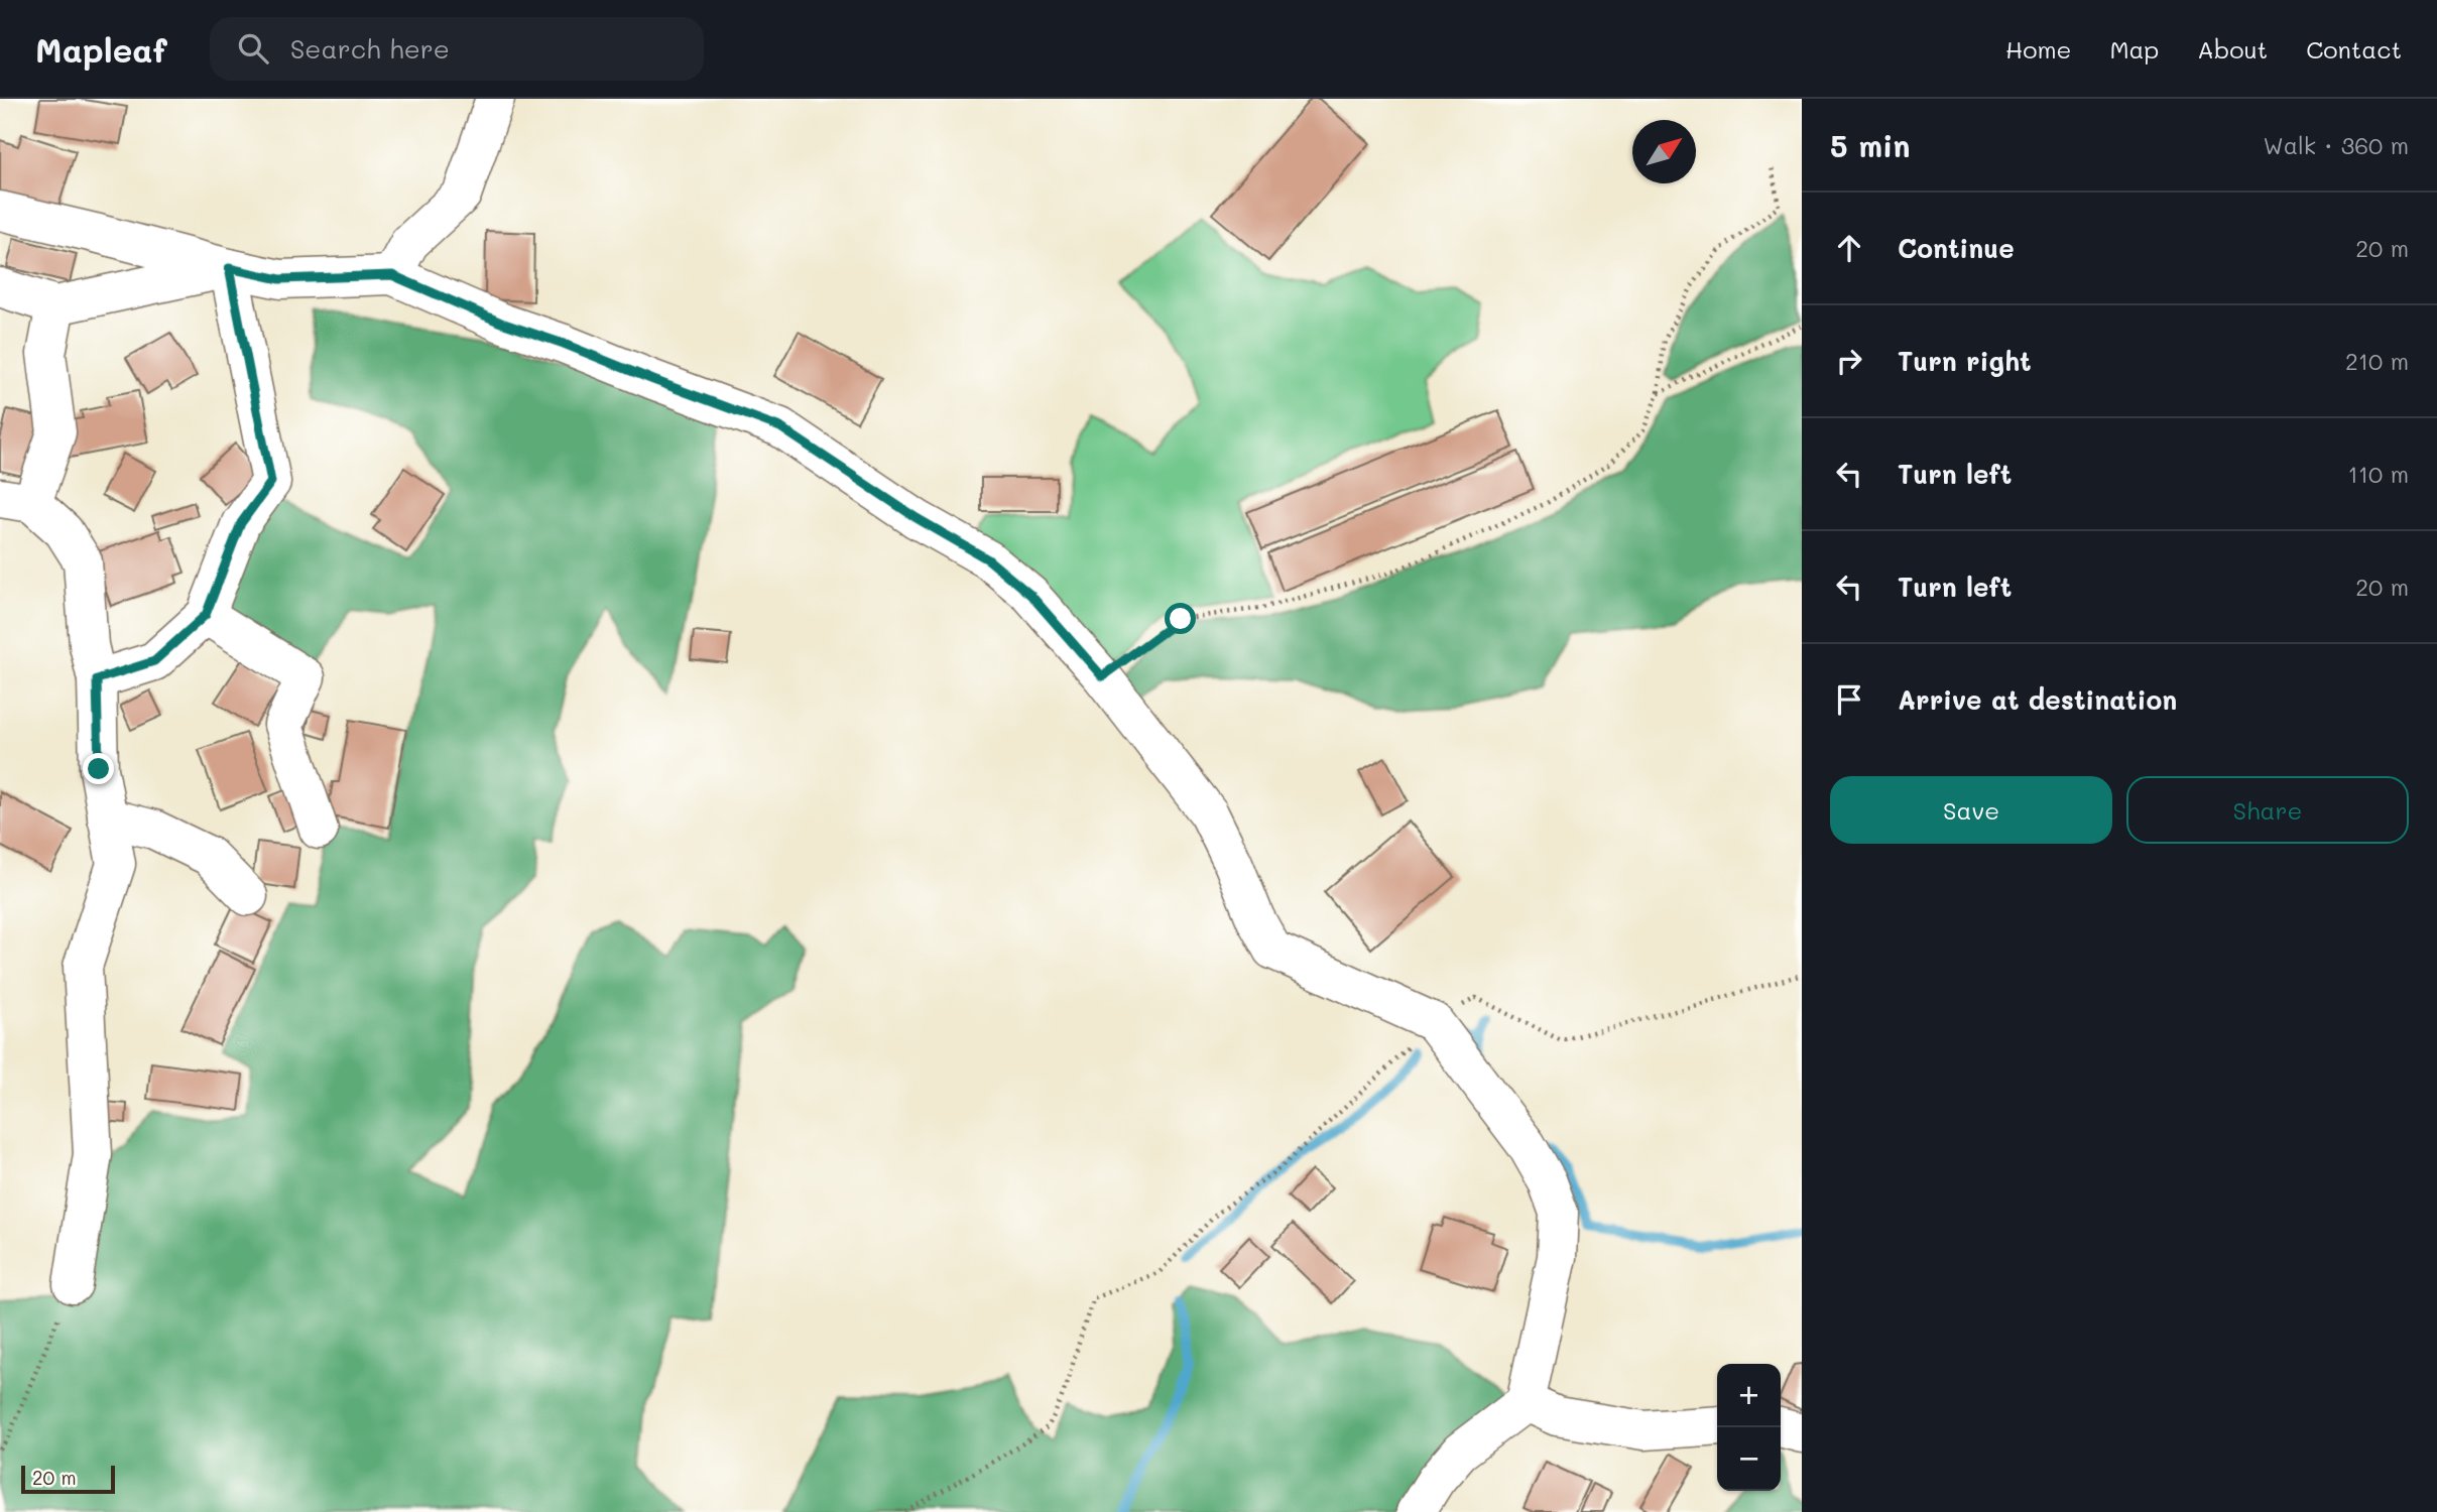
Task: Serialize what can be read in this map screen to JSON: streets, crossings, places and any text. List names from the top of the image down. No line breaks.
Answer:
{"scale_bar":"20 m","north":"top right","page":{"header":"Mapleaf","search":"Search here","nav":["Home","Map","About","Contact"],"heading":["5 min","Walk · 360 m"],"list":[["Continue","20 m"],["Turn right","210 m"],["Turn left","110 m"],["Turn left","20 m"],"Arrive at destination"],"buttons":["Save","Share"],"map_buttons":["+","−"],"scale":"20 m"}}
